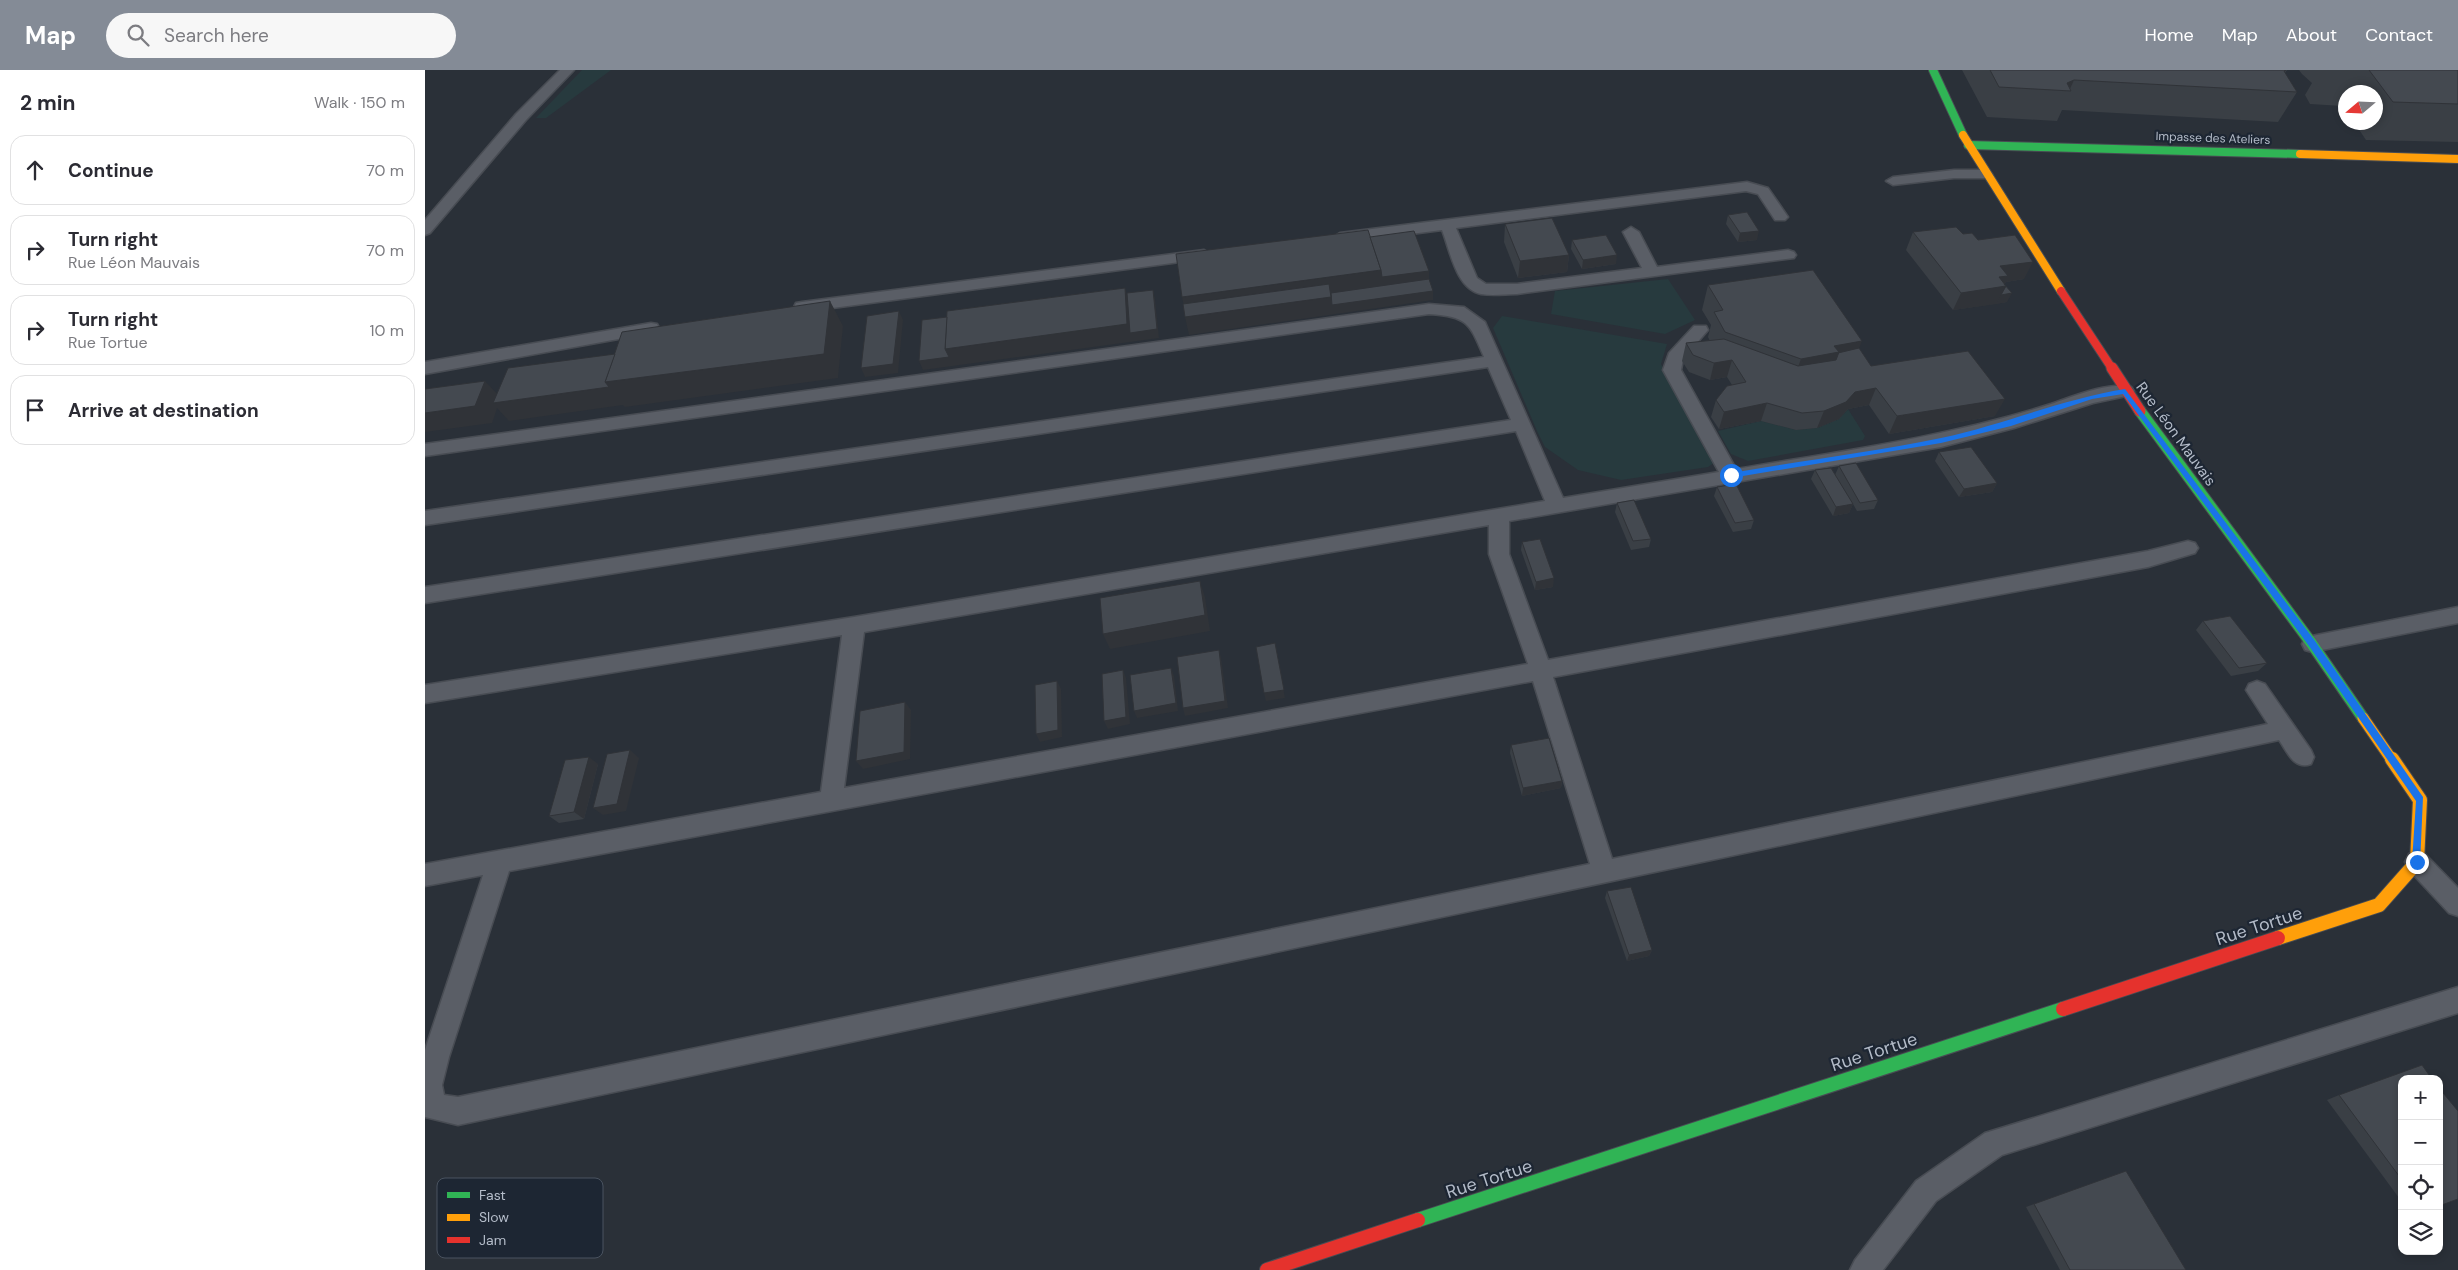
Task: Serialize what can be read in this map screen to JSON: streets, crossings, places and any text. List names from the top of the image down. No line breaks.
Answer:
{"streets":{"street":["Impasse des Ateliers","Rue Léon Mauvais","Rue Tortue"]},"crossings":[["Impasse des Ateliers","Rue Léon Mauvais"],["Rue Léon Mauvais","Rue Tortue"]],"legend":["Fast","Slow","Jam"],"north":"left","page":{"header":"Map","search":"Search here","nav":["Home","Map","About","Contact"],"heading":["2 min","Walk · 150 m"],"list":[["Continue","70 m"],["Turn right","Rue Léon Mauvais","70 m"],["Turn right","Rue Tortue","10 m"],"Arrive at destination"],"map_buttons":["+","−"]}}
